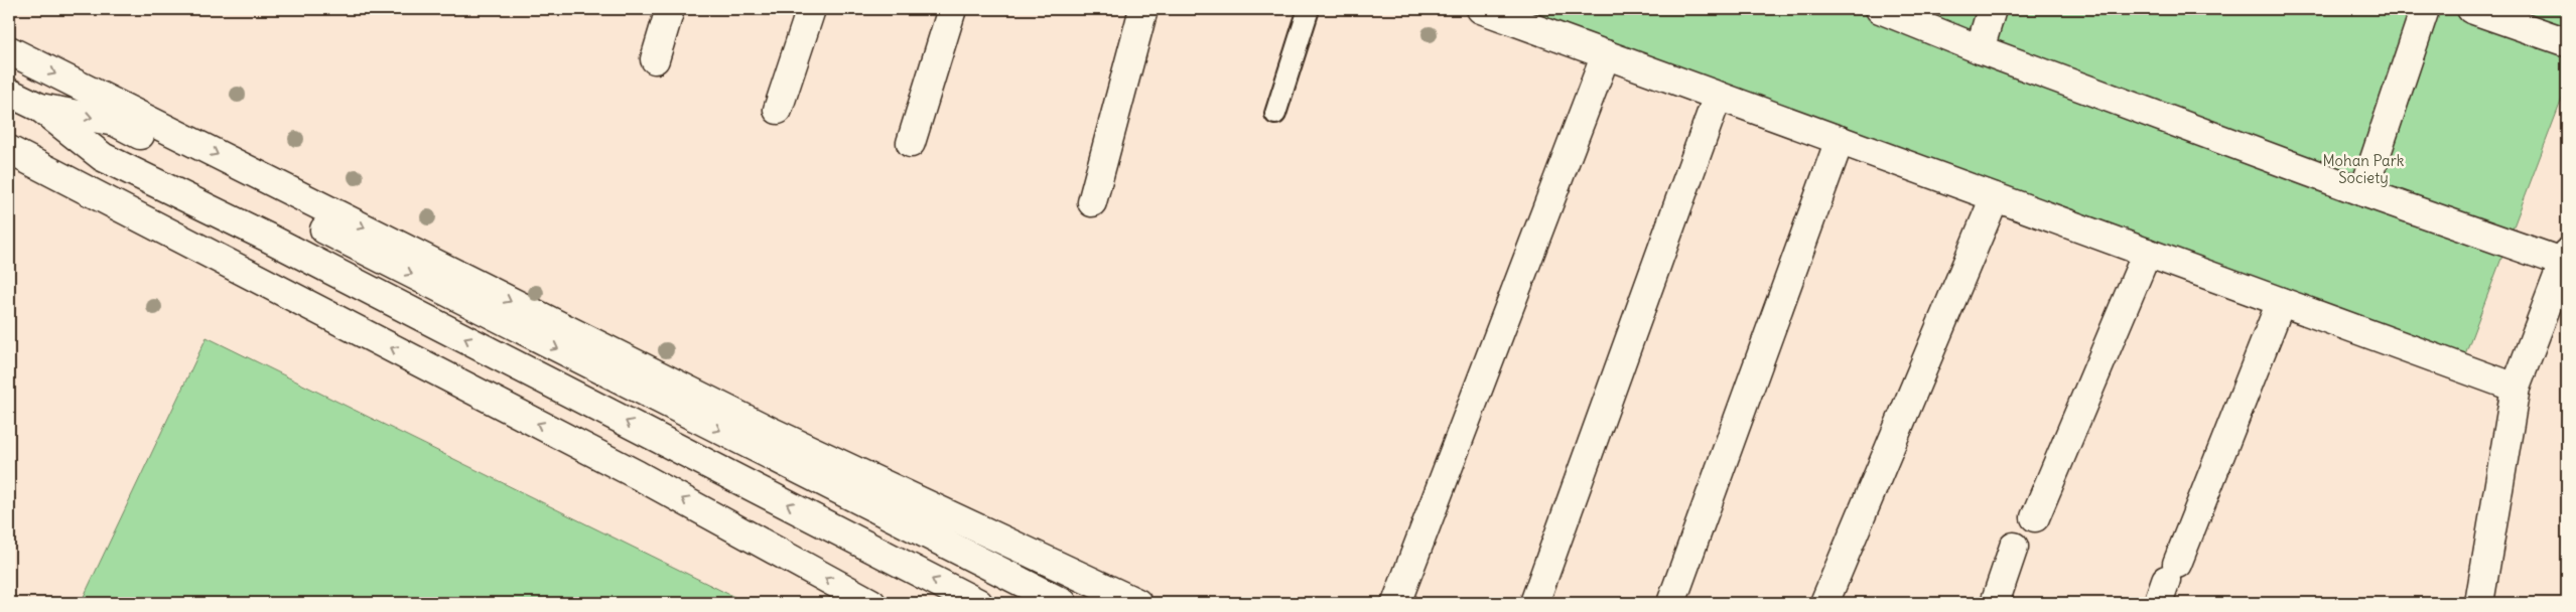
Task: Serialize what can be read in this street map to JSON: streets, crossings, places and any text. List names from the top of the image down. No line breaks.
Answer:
{"parks":["Mohan Park Society"]}
